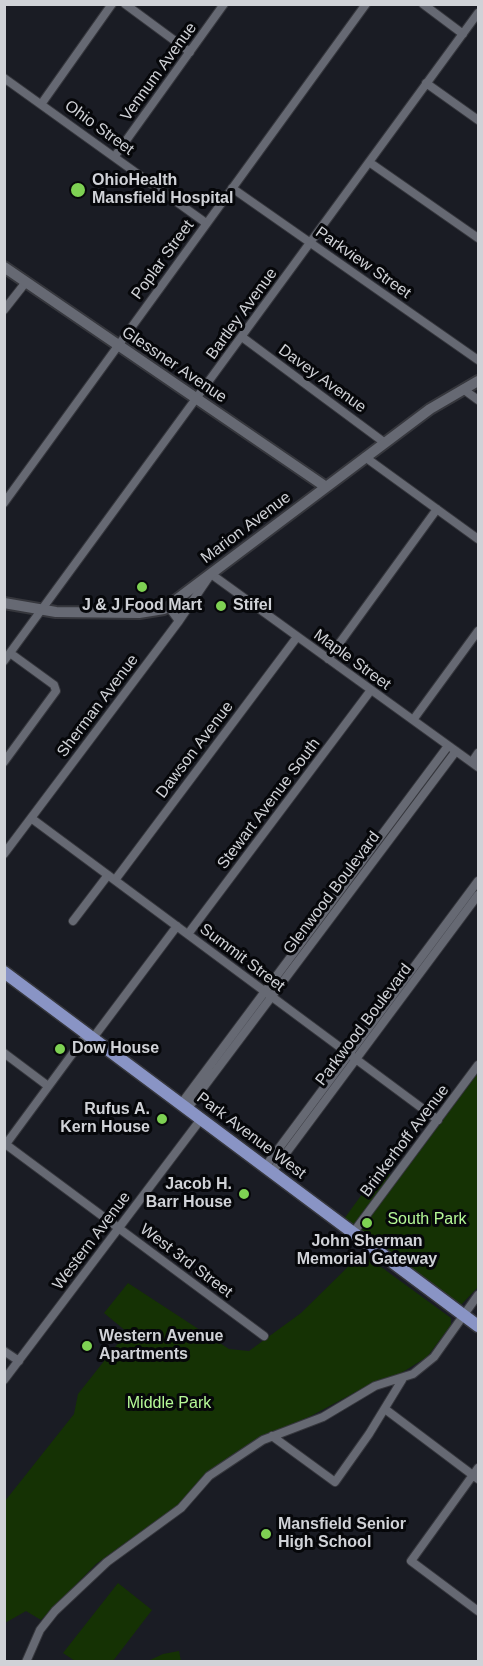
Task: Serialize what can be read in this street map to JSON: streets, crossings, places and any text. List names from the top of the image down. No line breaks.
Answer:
{"streets":{"main road":["Park Avenue West"],"street":["Vennum Avenue","Ohio Street","Poplar Street","Parkview Street","Bartley Avenue","Glessner Avenue","Davey Avenue","Marion Avenue","Maple Street","Sherman Avenue","Dawson Avenue","Stewart Avenue South","Glenwood Boulevard","Summit Street","Parkwood Boulevard","Brinkerhoff Avenue","Western Avenue","West 3rd Street"]},"crossings":[["Vennum Avenue","Ohio Street"],["Ohio Street","Poplar Street"],["Poplar Street","Parkview Street"],["Poplar Street","Glessner Avenue"],["Parkview Street","Bartley Avenue"],["Bartley Avenue","Glessner Avenue"],["Bartley Avenue","Davey Avenue"],["Bartley Avenue","Marion Avenue"],["Glessner Avenue","Marion Avenue"],["Davey Avenue","Marion Avenue"],["Marion Avenue","Maple Street"],["Marion Avenue","Sherman Avenue"],["Maple Street","Sherman Avenue"],["Maple Street","Dawson Avenue"],["Maple Street","Stewart Avenue South"],["Maple Street","Glenwood Boulevard"],["Sherman Avenue","Summit Street"],["Dawson Avenue","Summit Street"],["Stewart Avenue South","Summit Street"],["Glenwood Boulevard","Summit Street"],["Glenwood Boulevard","Park Avenue West"],["Summit Street","Parkwood Boulevard"],["Summit Street","Brinkerhoff Avenue"],["Parkwood Boulevard","Park Avenue West"],["Park Avenue West","Brinkerhoff Avenue"],["Park Avenue West","Western Avenue"],["Western Avenue","West 3rd Street"]],"parks":["South Park","Middle Park"],"places":["OhioHealth Mansfield Hospital","J & J Food Mart","Stifel","Dow House","Rufus A. Kern House","Jacob H. Barr House","John Sherman Memorial Gateway","Western Avenue Apartments","Mansfield Senior High School"]}
